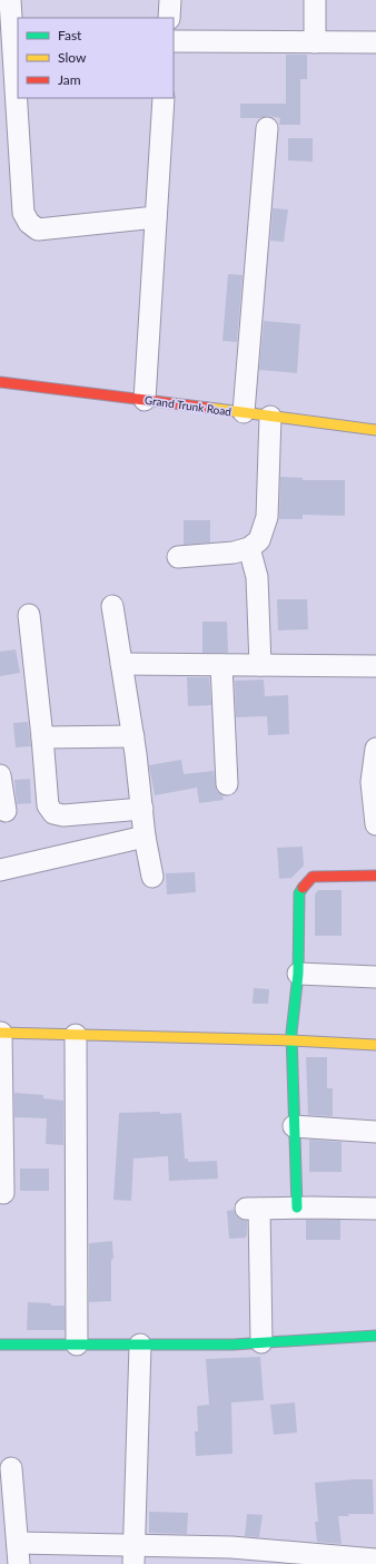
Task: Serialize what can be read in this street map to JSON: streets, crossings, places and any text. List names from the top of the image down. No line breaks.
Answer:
{"streets":{"street":["Grand Trunk Road"]},"legend":["Fast","Slow","Jam"]}
